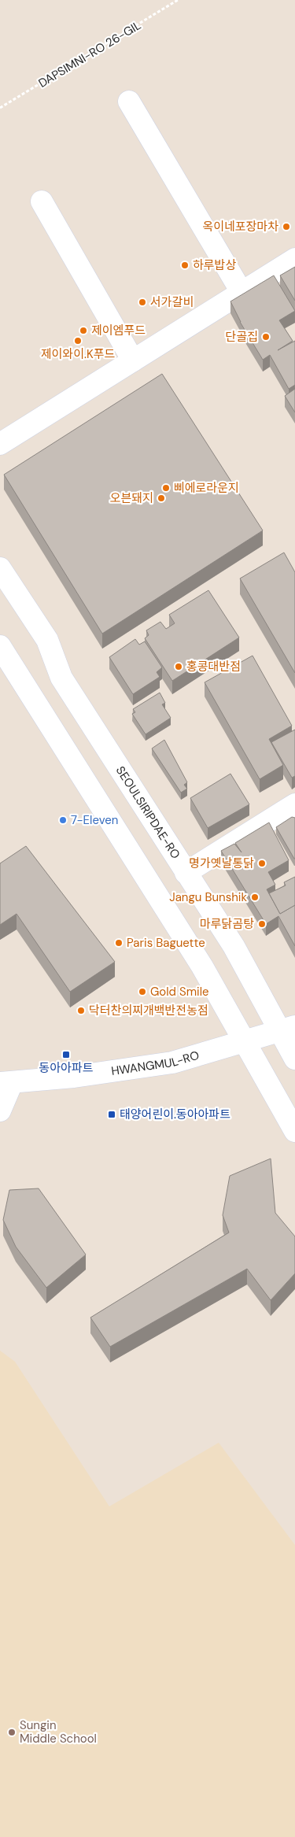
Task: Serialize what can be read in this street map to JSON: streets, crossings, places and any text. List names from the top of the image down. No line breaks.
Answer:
{"streets":{"main road":["SEOULSIRIPDAE-RO","HWANGMUL-RO"],"path":["DAPSIMNI-RO 26-GIL"]},"crossings":[["SEOULSIRIPDAE-RO","HWANGMUL-RO"]],"places":{"other":["옥이네포장마차","하루밥상","서가갈비","제이엠푸드","단골집","제이와이.K푸드","삐에로라운지","오븐돼지","홍콩대반점","7-Eleven","명가옛날통닭","Jangu Bunshik","마루닭곰탕","Paris Baguette","Gold Smile","닥터찬의찌개백반전농점","Sungin Middle School"],"transit":["동아아파트","태양어린이.동아아파트"]}}
